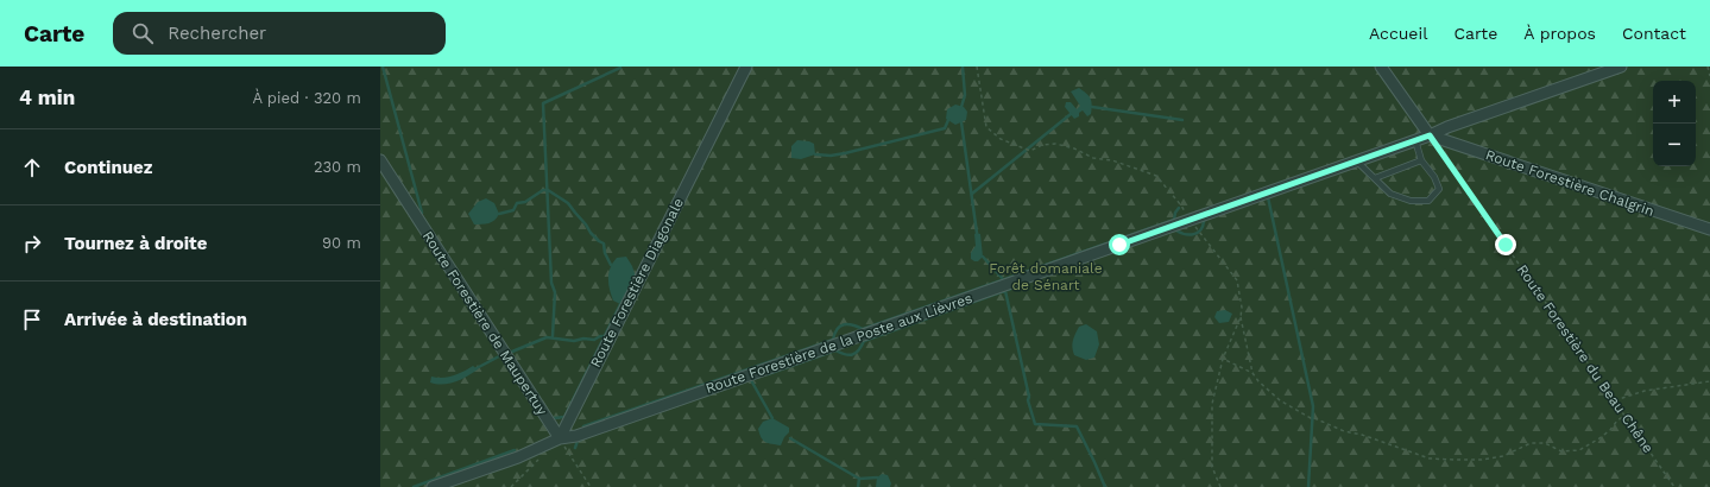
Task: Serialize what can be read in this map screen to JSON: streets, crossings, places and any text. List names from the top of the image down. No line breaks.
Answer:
{"streets":{"street":["Route Forestière Chalgrin","Route Forestière Diagonale","Route Forestière de Maupertuy","Route Forestière de la Poste aux Lièvres"],"path":["Route Forestière du Beau Chêne"]},"crossings":[["Route Forestière Chalgrin","Route Forestière de la Poste aux Lièvres"],["Route Forestière Chalgrin","Route Forestière du Beau Chêne"],["Route Forestière Diagonale","Route Forestière de Maupertuy"],["Route Forestière Diagonale","Route Forestière de la Poste aux Lièvres"],["Route Forestière de Maupertuy","Route Forestière de la Poste aux Lièvres"],["Route Forestière de la Poste aux Lièvres","Route Forestière du Beau Chêne"]],"parks":["Forêt domaniale de Sénart"],"page":{"header":"Carte","search":"Rechercher","nav":["Accueil","Carte","À propos","Contact"],"heading":["4 min","À pied · 320 m"],"map_buttons":["+","−"],"list":[["Continuez","230 m"],["Tournez à droite","90 m"],"Arrivée à destination"]}}
